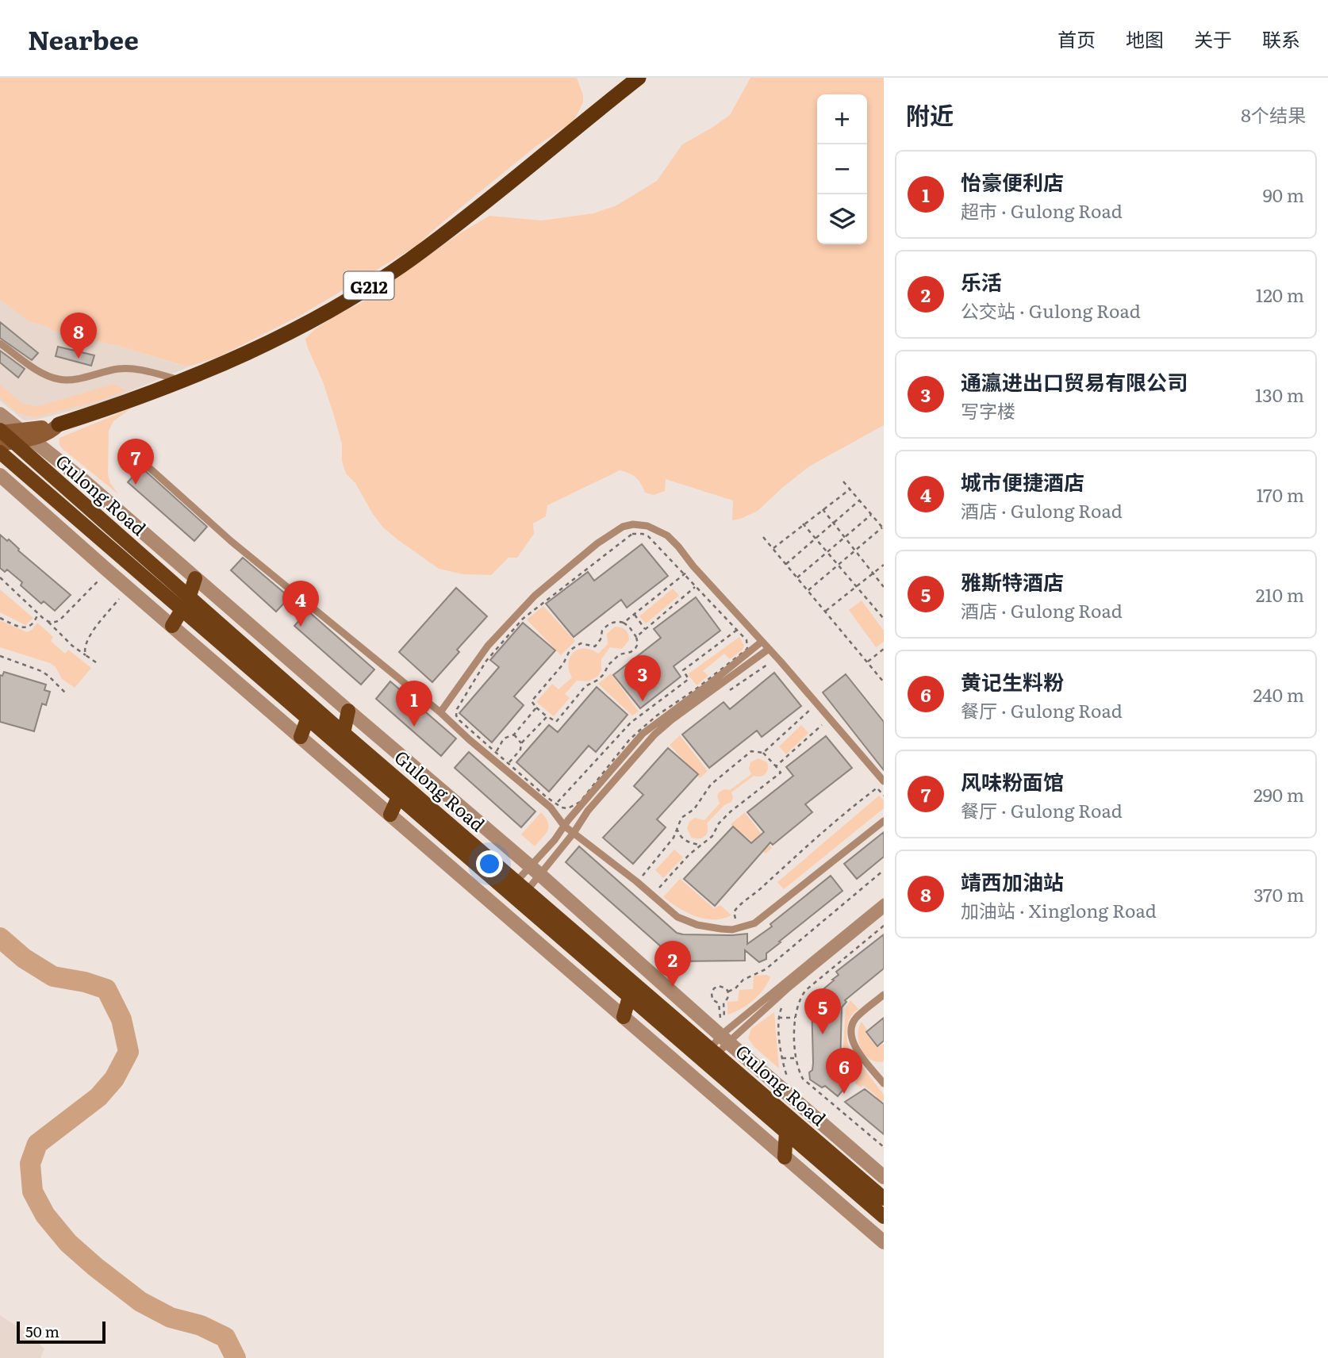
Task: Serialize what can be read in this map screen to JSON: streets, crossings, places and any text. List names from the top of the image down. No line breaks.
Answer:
{"streets":{"highway":["G212"],"main road":["Gulong Road"]},"scale_bar":"50 m","page":{"header":"Nearbee","nav":["首页","地图","关于","联系"],"heading":["附近","8个结果"],"map_buttons":["+","−"],"list":[{"mark":"1","name":"怡豪便利店","note":"超市 · Gulong Road","value":"90 m"},{"mark":"2","name":"乐活","note":"公交站 · Gulong Road","value":"120 m"},{"mark":"3","name":"通瀛进出口贸易有限公司","note":"写字楼","value":"130 m"},{"mark":"4","name":"城市便捷酒店","note":"酒店 · Gulong Road","value":"170 m"},{"mark":"5","name":"雅斯特酒店","note":"酒店 · Gulong Road","value":"210 m"},{"mark":"6","name":"黄记生料粉","note":"餐厅 · Gulong Road","value":"240 m"},{"mark":"7","name":"风味粉面馆","note":"餐厅 · Gulong Road","value":"290 m"},{"mark":"8","name":"靖西加油站","note":"加油站 · Xinglong Road","value":"370 m"}],"pins":["8","7","4","3","1","2","5","6"],"scale":"50 m"}}
